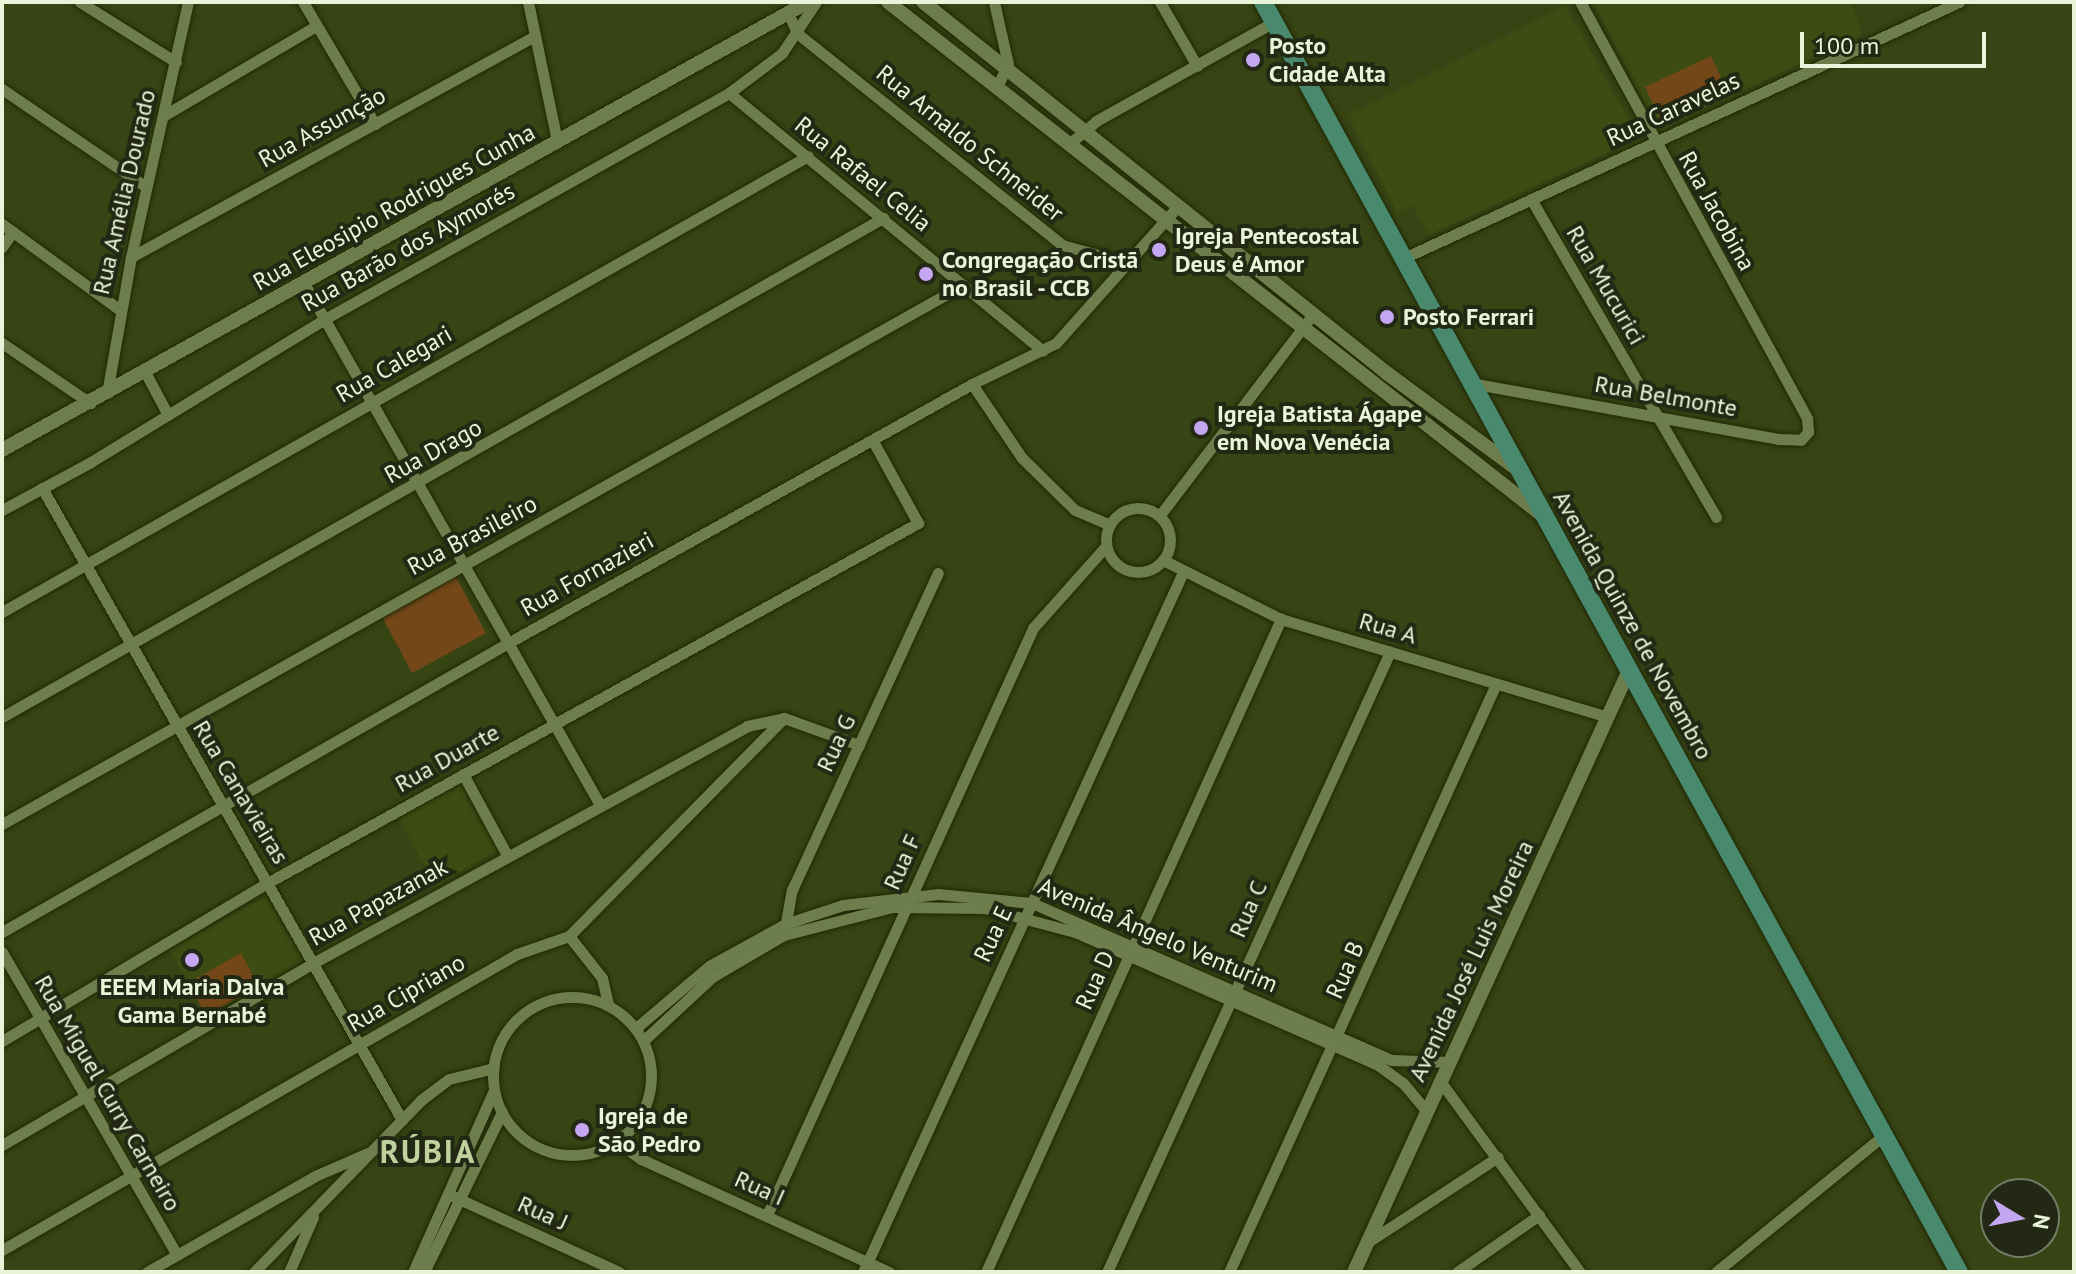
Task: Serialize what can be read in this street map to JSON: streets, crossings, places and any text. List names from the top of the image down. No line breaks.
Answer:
{"streets":{"main road":["Avenida Quinze de Novembro"],"street":["Rua Caravelas","Rua Assunção","Rua Arnaldo Schneider","Rua Rafael Celia","Rua Amélia Dourado","Rua Eleosipio Rodrigues Cunha","Rua Jacobina","Rua Barão dos Aymorés","Rua Mucurici","Rua Calegari","Rua Belmonte","Rua Drago","Rua Brasileiro","Rua Fornazieri","Rua A","Rua G","Rua Duarte","Rua Canavieiras","Rua F","Rua Papazanak","Rua C","Rua E","Avenida Ângelo Venturim","Avenida José Luis Moreira","Rua B","Rua D","Rua Cipriano","Rua Miguel Curry Carneiro","Rua I","Rua J"]},"crossings":[["Rua Caravelas","Rua Jacobina"],["Rua Caravelas","Rua Mucurici"],["Rua Caravelas","Avenida Quinze de Novembro"],["Rua Assunção","Rua Amélia Dourado"],["Rua Arnaldo Schneider","Rua Barão dos Aymorés"],["Rua Arnaldo Schneider","Rua Fornazieri"],["Rua Rafael Celia","Rua Barão dos Aymorés"],["Rua Rafael Celia","Rua Calegari"],["Rua Rafael Celia","Rua Drago"],["Rua Rafael Celia","Rua Brasileiro"],["Rua Rafael Celia","Rua Fornazieri"],["Rua Amélia Dourado","Rua Eleosipio Rodrigues Cunha"],["Rua Jacobina","Rua Belmonte"],["Rua Barão dos Aymorés","Rua Canavieiras"],["Rua Mucurici","Rua Belmonte"],["Rua Calegari","Rua Canavieiras"],["Rua Belmonte","Avenida Quinze de Novembro"],["Rua Drago","Rua Canavieiras"],["Rua Brasileiro","Rua Canavieiras"],["Rua Fornazieri","Rua Duarte"],["Rua Fornazieri","Rua Canavieiras"],["Avenida Quinze de Novembro","Avenida José Luis Moreira"],["Rua A","Rua F"],["Rua A","Rua C"],["Rua A","Rua E"],["Rua A","Avenida José Luis Moreira"],["Rua A","Rua B"],["Rua A","Rua D"],["Rua G","Avenida Ângelo Venturim"],["Rua Duarte","Rua Canavieiras"],["Rua Duarte","Rua Miguel Curry Carneiro"],["Rua Canavieiras","Rua Papazanak"],["Rua Canavieiras","Rua Cipriano"],["Rua F","Avenida Ângelo Venturim"],["Rua F","Rua I"],["Rua Papazanak","Rua Cipriano"],["Rua Papazanak","Rua Miguel Curry Carneiro"],["Rua C","Avenida Ângelo Venturim"],["Rua E","Avenida Ângelo Venturim"],["Rua E","Rua I"],["Avenida Ângelo Venturim","Avenida José Luis Moreira"],["Avenida Ângelo Venturim","Rua B"],["Avenida Ângelo Venturim","Rua D"],["Avenida Ângelo Venturim","Rua I"],["Rua Cipriano","Rua Miguel Curry Carneiro"]],"districts":["RÚBIA"],"places":["Posto Cidade Alta","Igreja Pentecostal Deus é Amor","Congregação Cristã no Brasil - CCB","Posto Ferrari","Igreja Batista Ágape em Nova Venécia","EEEM Maria Dalva Gama Bernabé","Igreja de São Pedro"],"scale_bar":"100 m","north":"right"}
